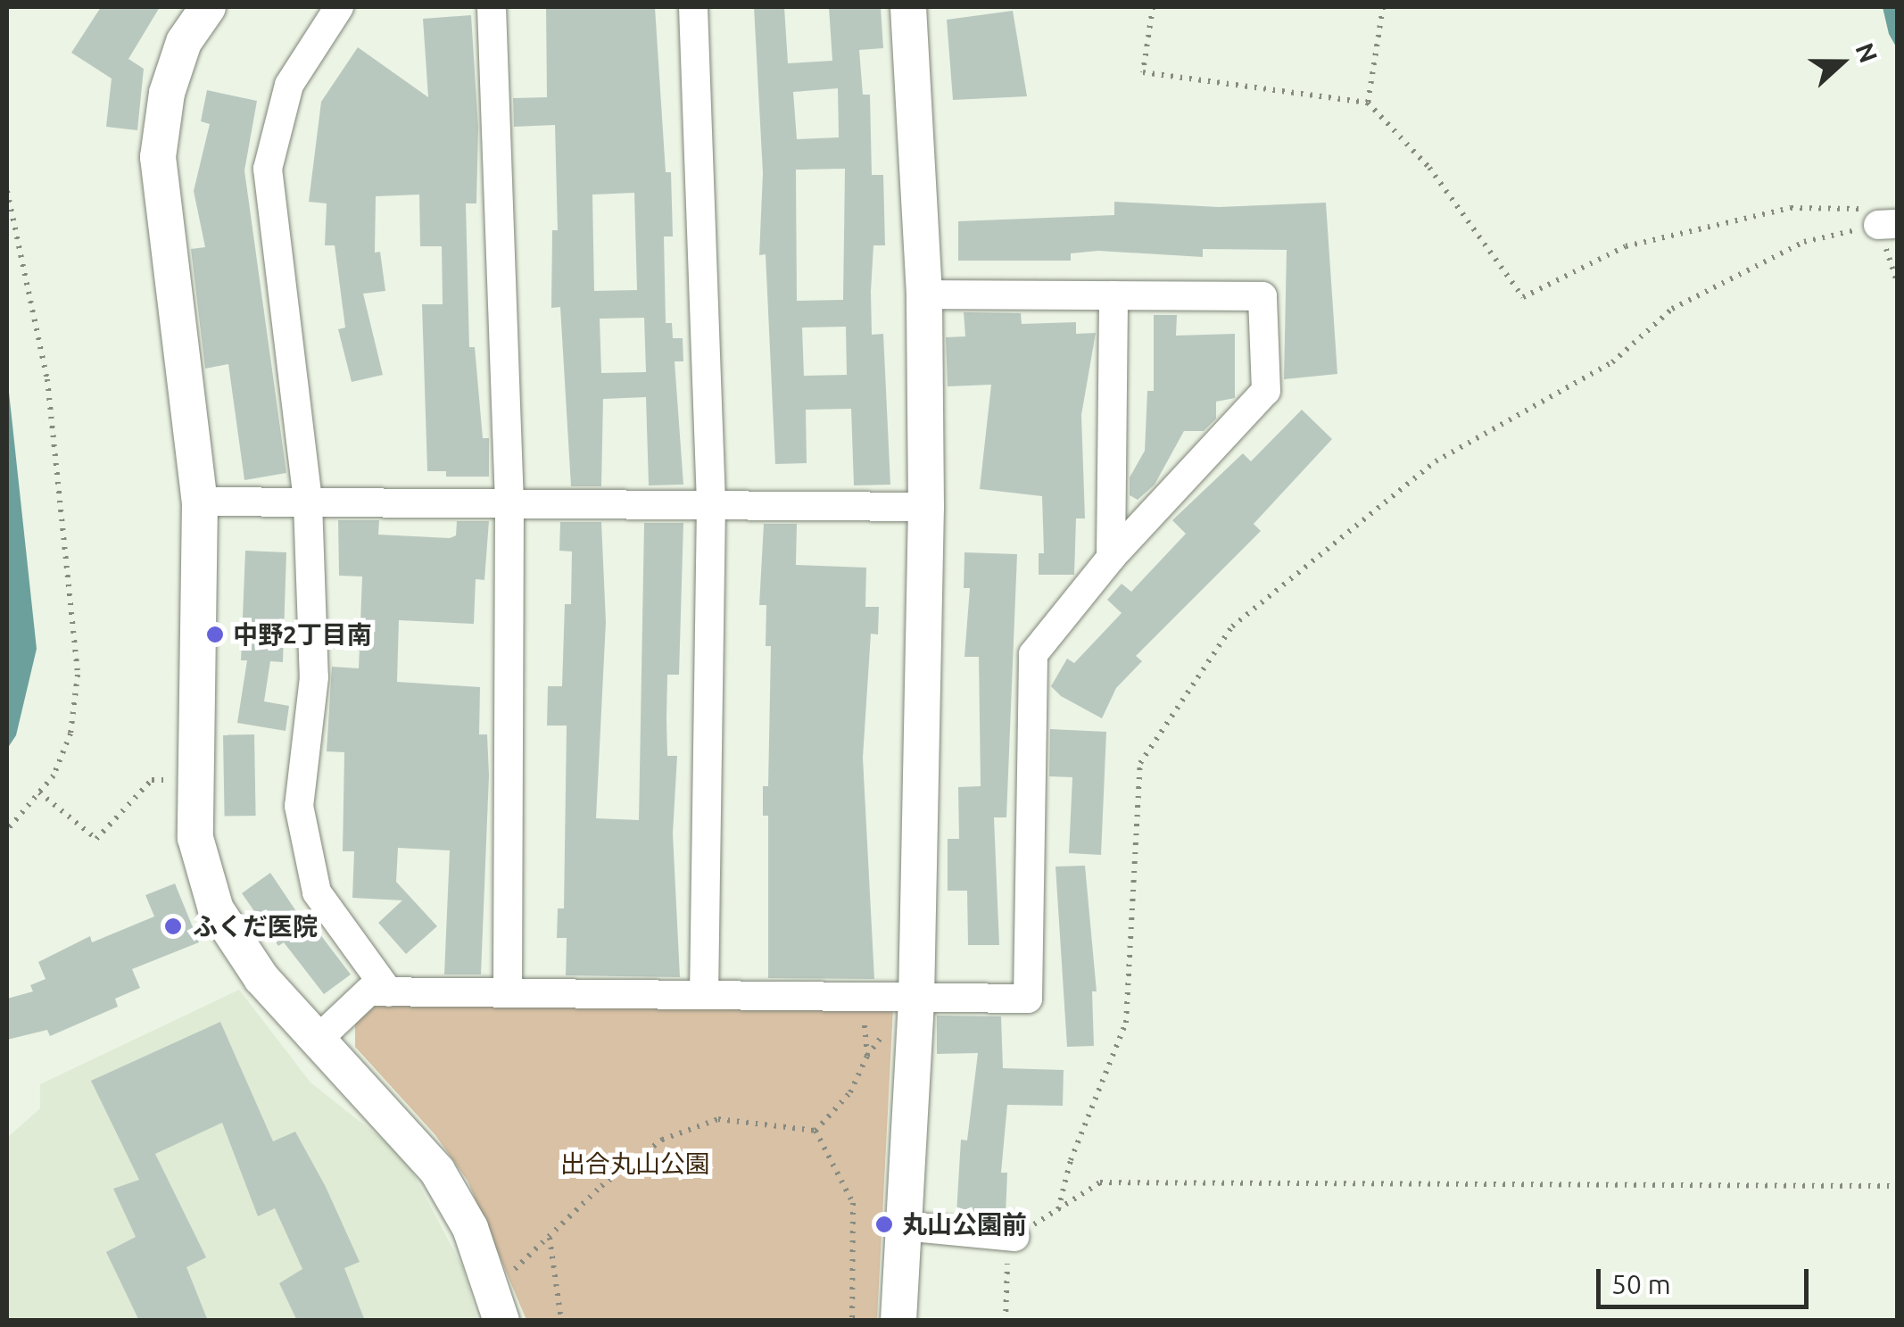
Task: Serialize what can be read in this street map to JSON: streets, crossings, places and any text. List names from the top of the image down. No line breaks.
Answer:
{"parks":["出合丸山公園"],"places":["中野2丁目南","ふくだ医院","丸山公園前"],"scale_bar":"50 m","north":"right"}
